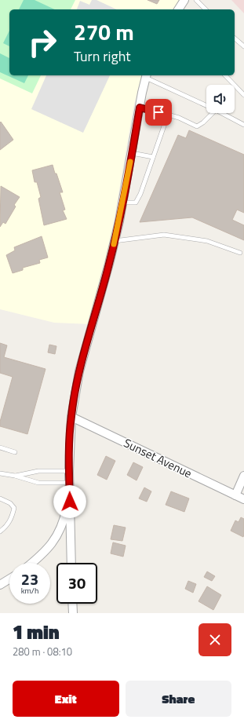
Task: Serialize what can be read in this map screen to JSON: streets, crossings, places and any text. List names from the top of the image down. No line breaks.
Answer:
{"streets":{"street":["Sunset Avenue"]},"page":{"turn":["270 m","Turn right"],"speed":"23 km/h","limit":"30","heading":["1 min","280 m · 08:10"],"buttons":["Exit","Share"]}}
